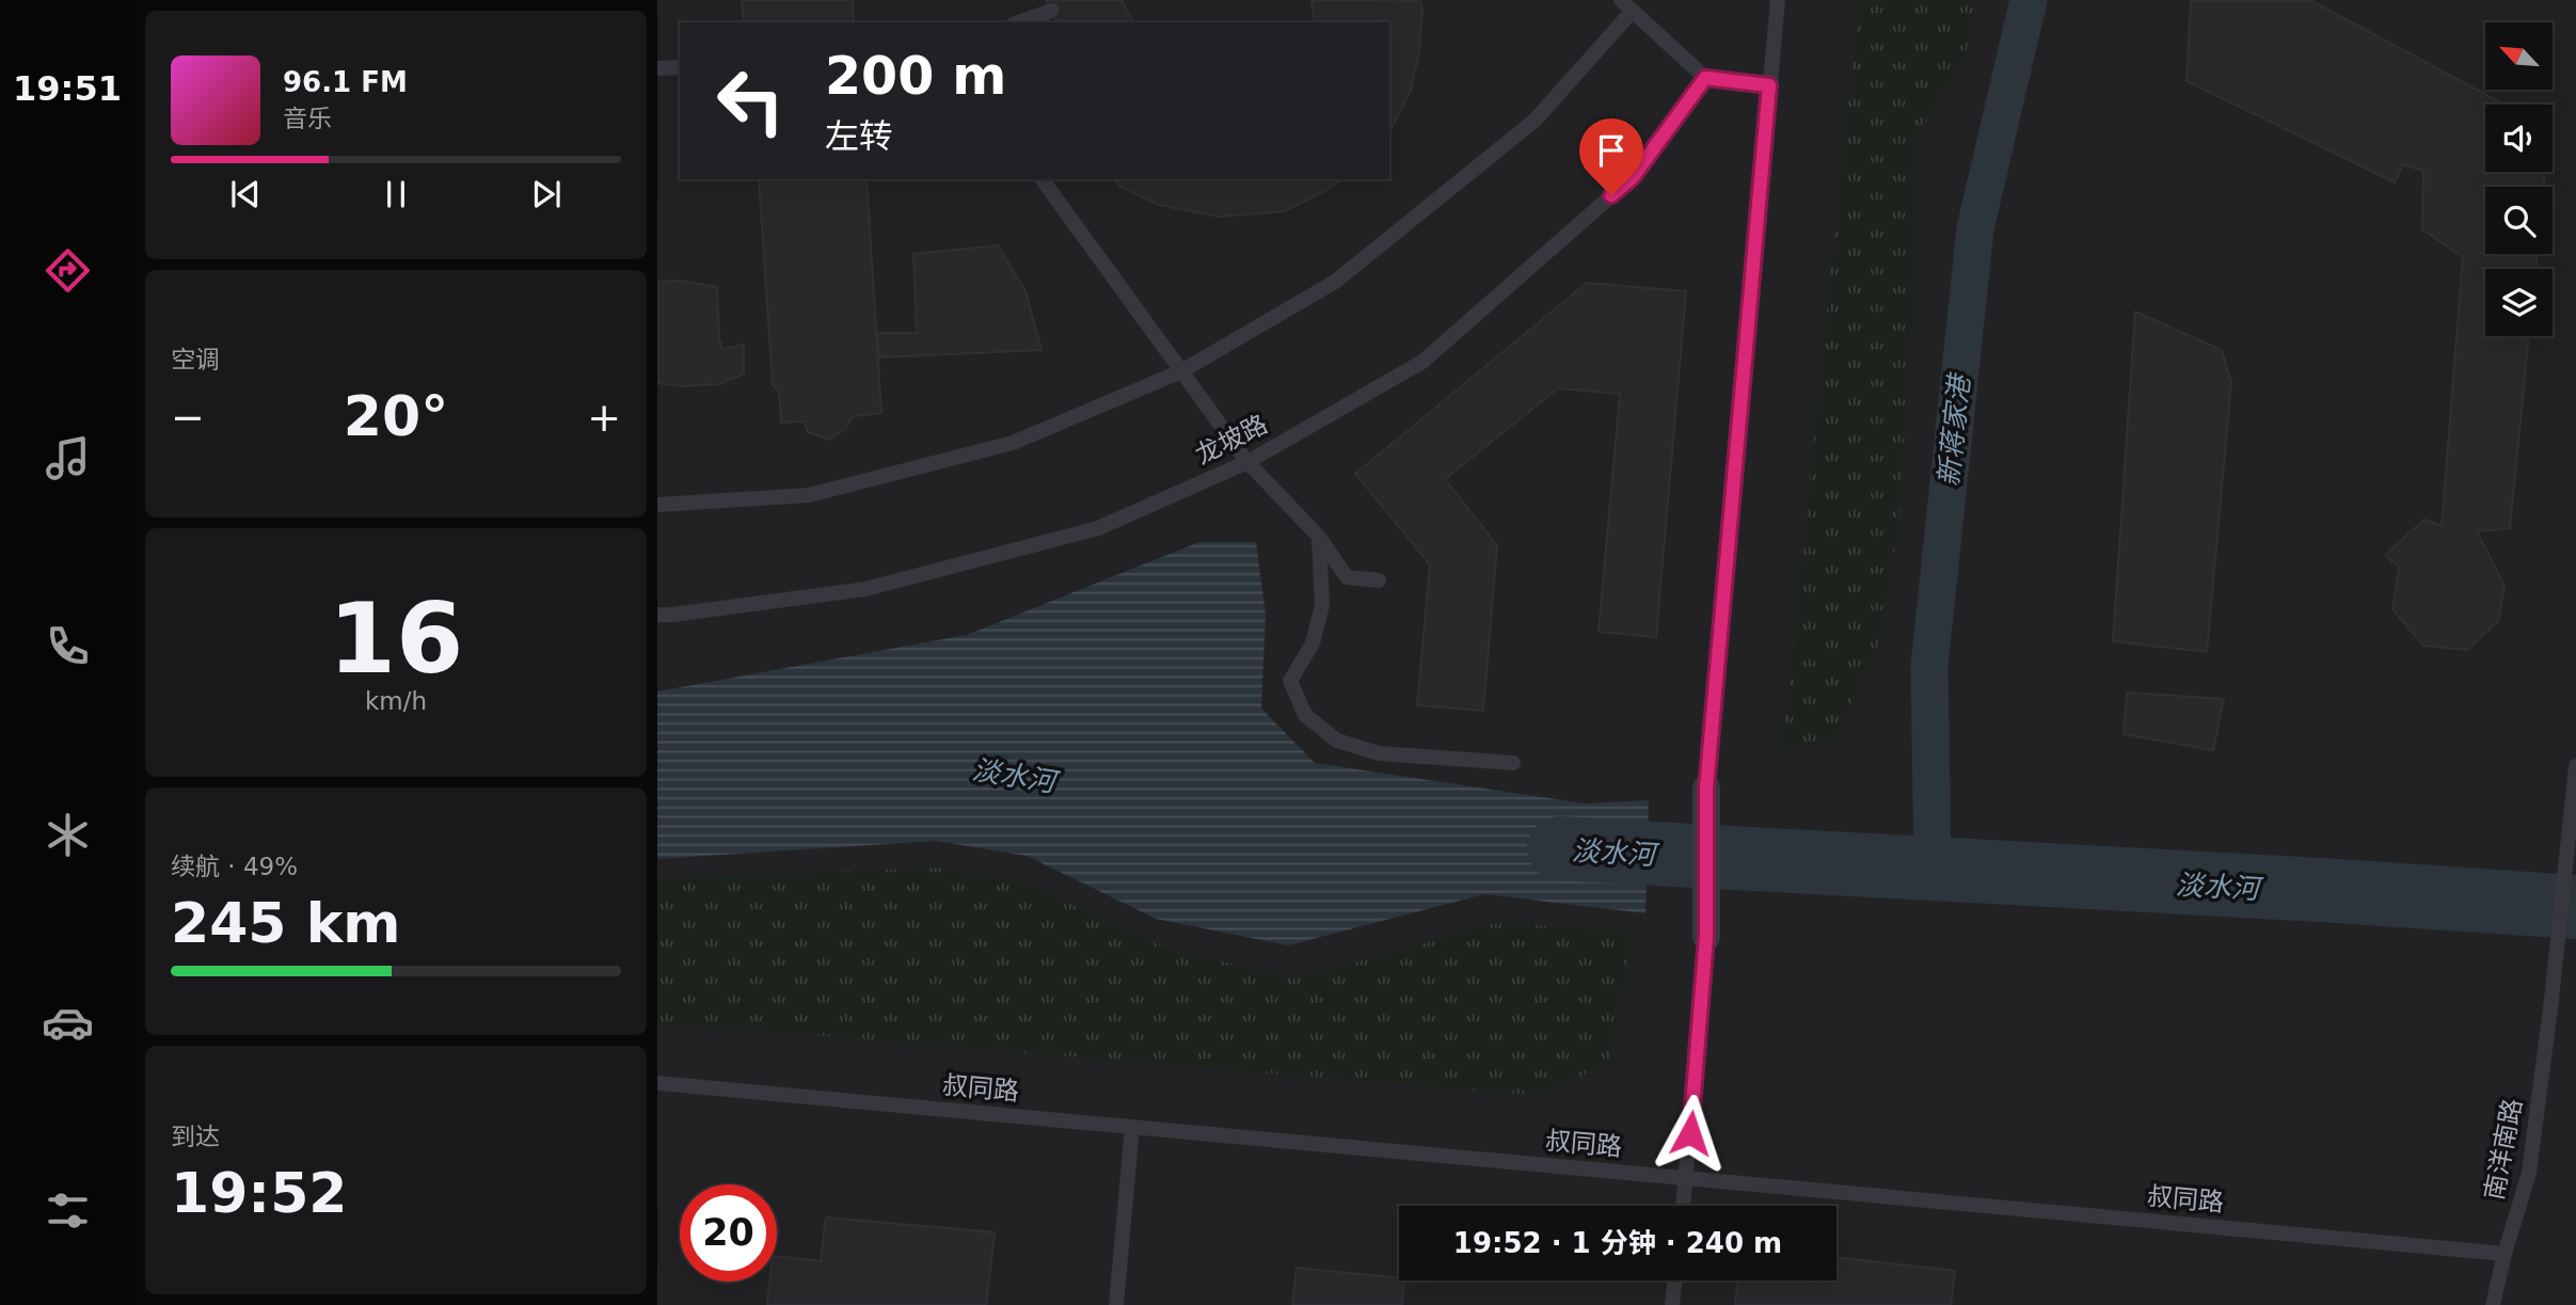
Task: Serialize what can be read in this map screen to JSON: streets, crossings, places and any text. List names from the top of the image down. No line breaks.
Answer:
{"streets":{"lane":["龙坡路","叔同路","南洋南路"]},"crossings":[["叔同路","南洋南路"]],"water":["新蒋家港","淡水河"],"north":"top left","page":{"tabs":"19:51","turn":["200 m","左转"],"song":["96.1 FM","音乐"],"tile":["空调",["16","km/h"],["续航 · 49%","245 km"],["到达","19:52"]],"heat":["−","20°","+"],"limit":"20","trip":"19:52 · 1 分钟 · 240 m"}}
